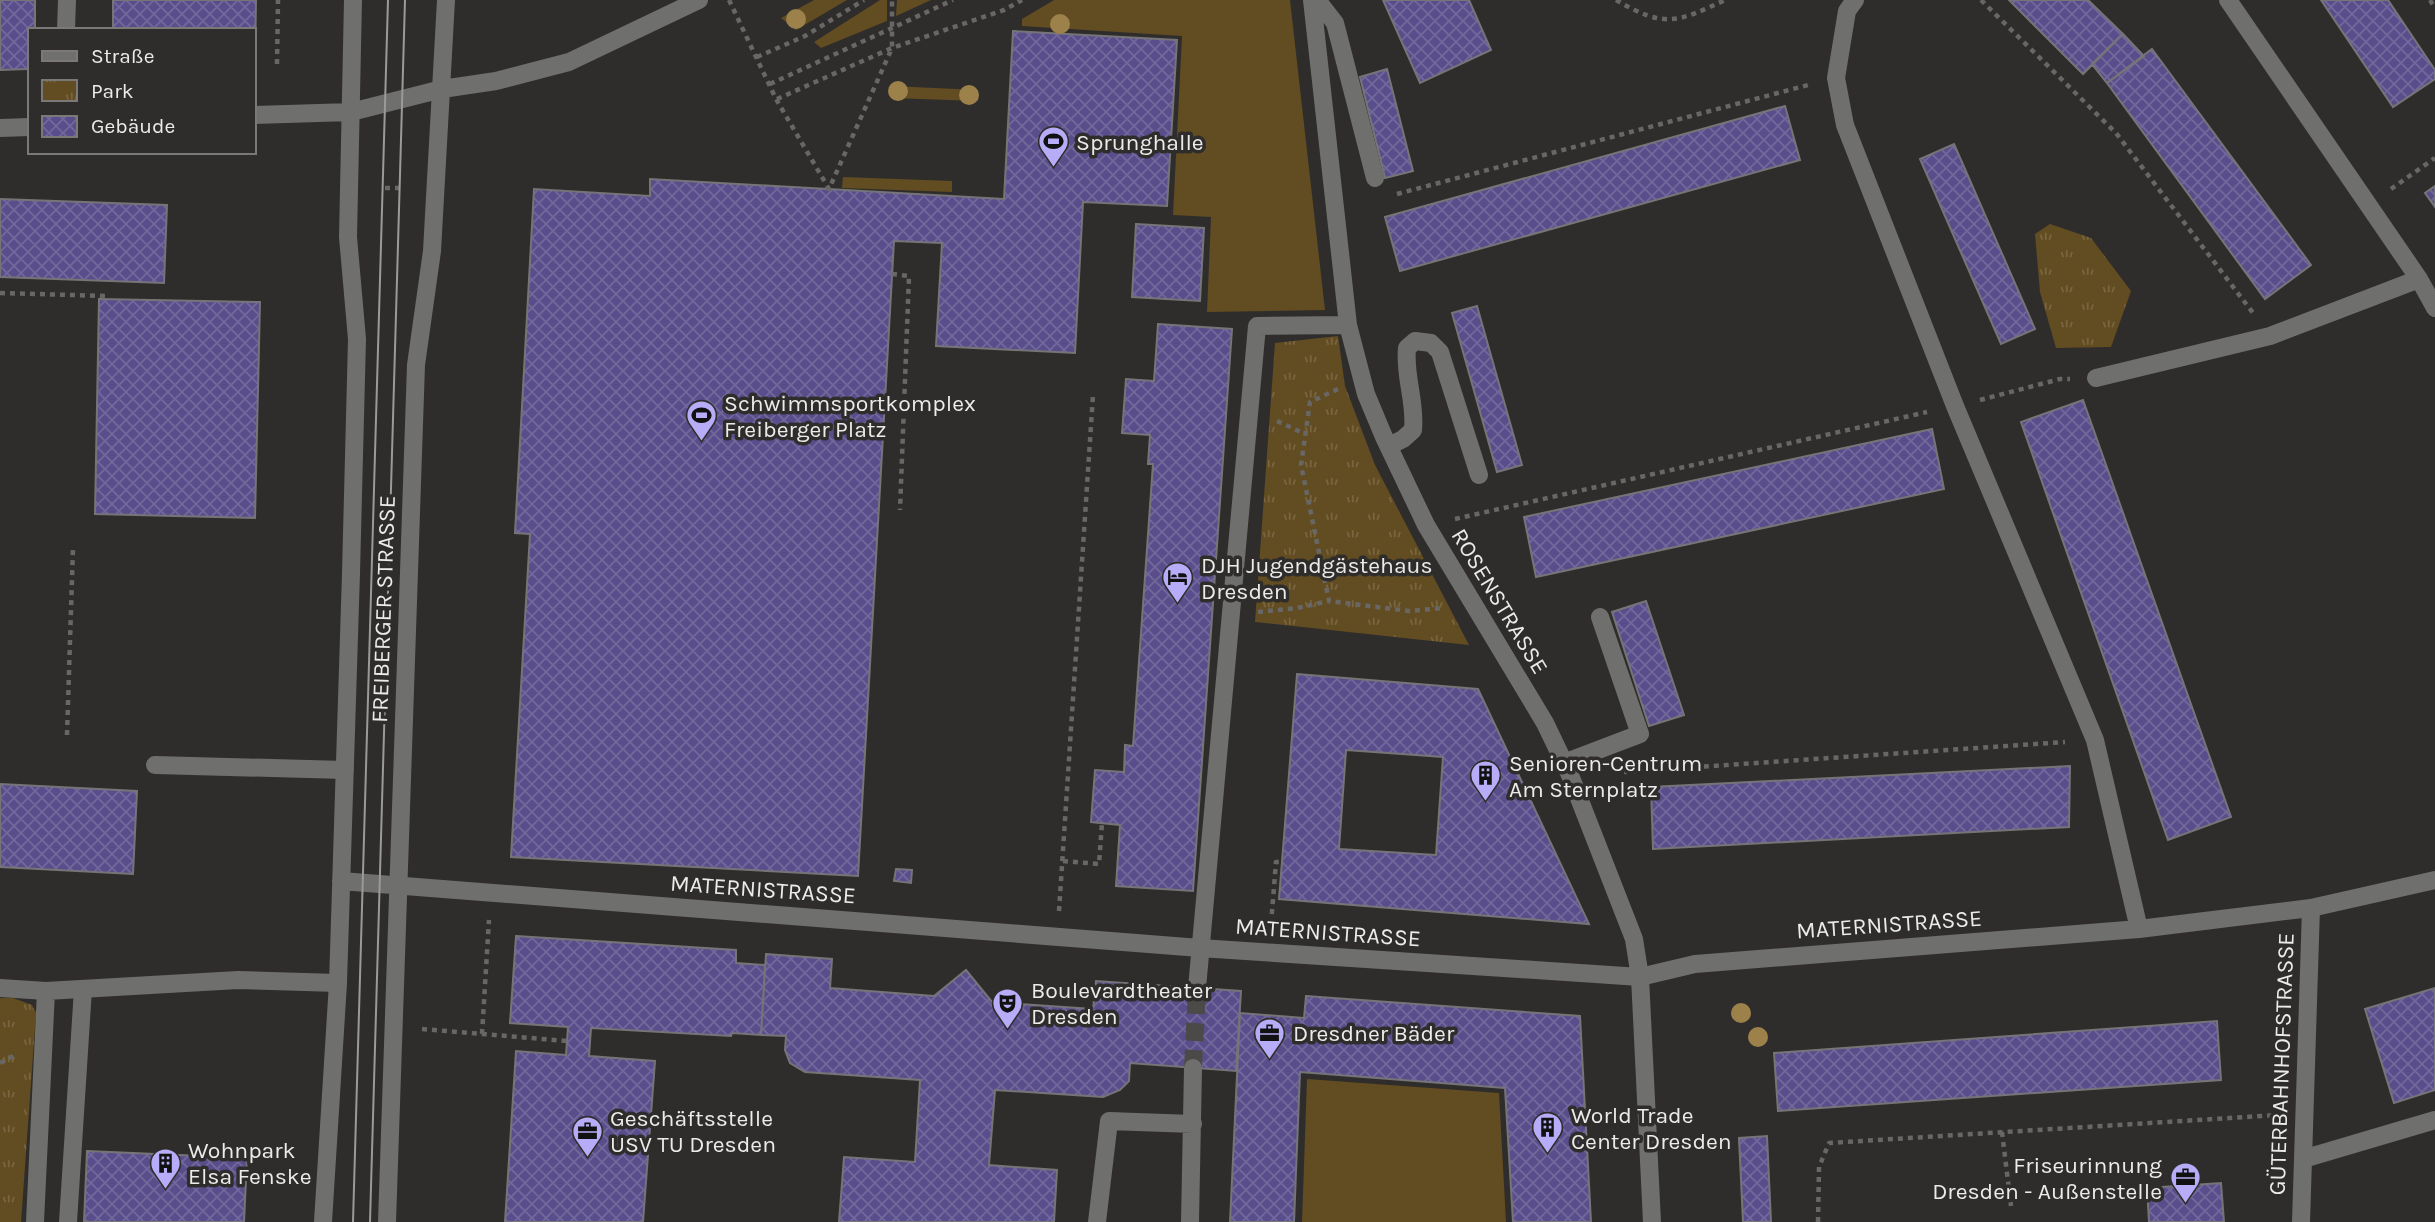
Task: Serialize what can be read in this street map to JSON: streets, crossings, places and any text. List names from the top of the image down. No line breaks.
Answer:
{"streets":{"street":["ROSENSTRASSE","FREIBERGER STRASSE","MATERNISTRASSE","GÜTERBAHNHOFSTRASSE"]},"crossings":[["ROSENSTRASSE","MATERNISTRASSE"],["FREIBERGER STRASSE","MATERNISTRASSE"],["MATERNISTRASSE","GÜTERBAHNHOFSTRASSE"]],"places":{"sports":["Sprunghalle","Schwimmsportkomplex Freiberger Platz"],"hotel":["DJH Jugendgästehaus Dresden"],"building":["Senioren-Centrum Am Sternplatz","World Trade Center Dresden","Wohnpark Elsa Fenske"],"theatre":["Boulevardtheater Dresden"],"office":["Dresdner Bäder","Geschäftsstelle USV TU Dresden","Friseurinnung Dresden - Außenstelle"]},"legend":["Straße","Park","Gebäude"]}
